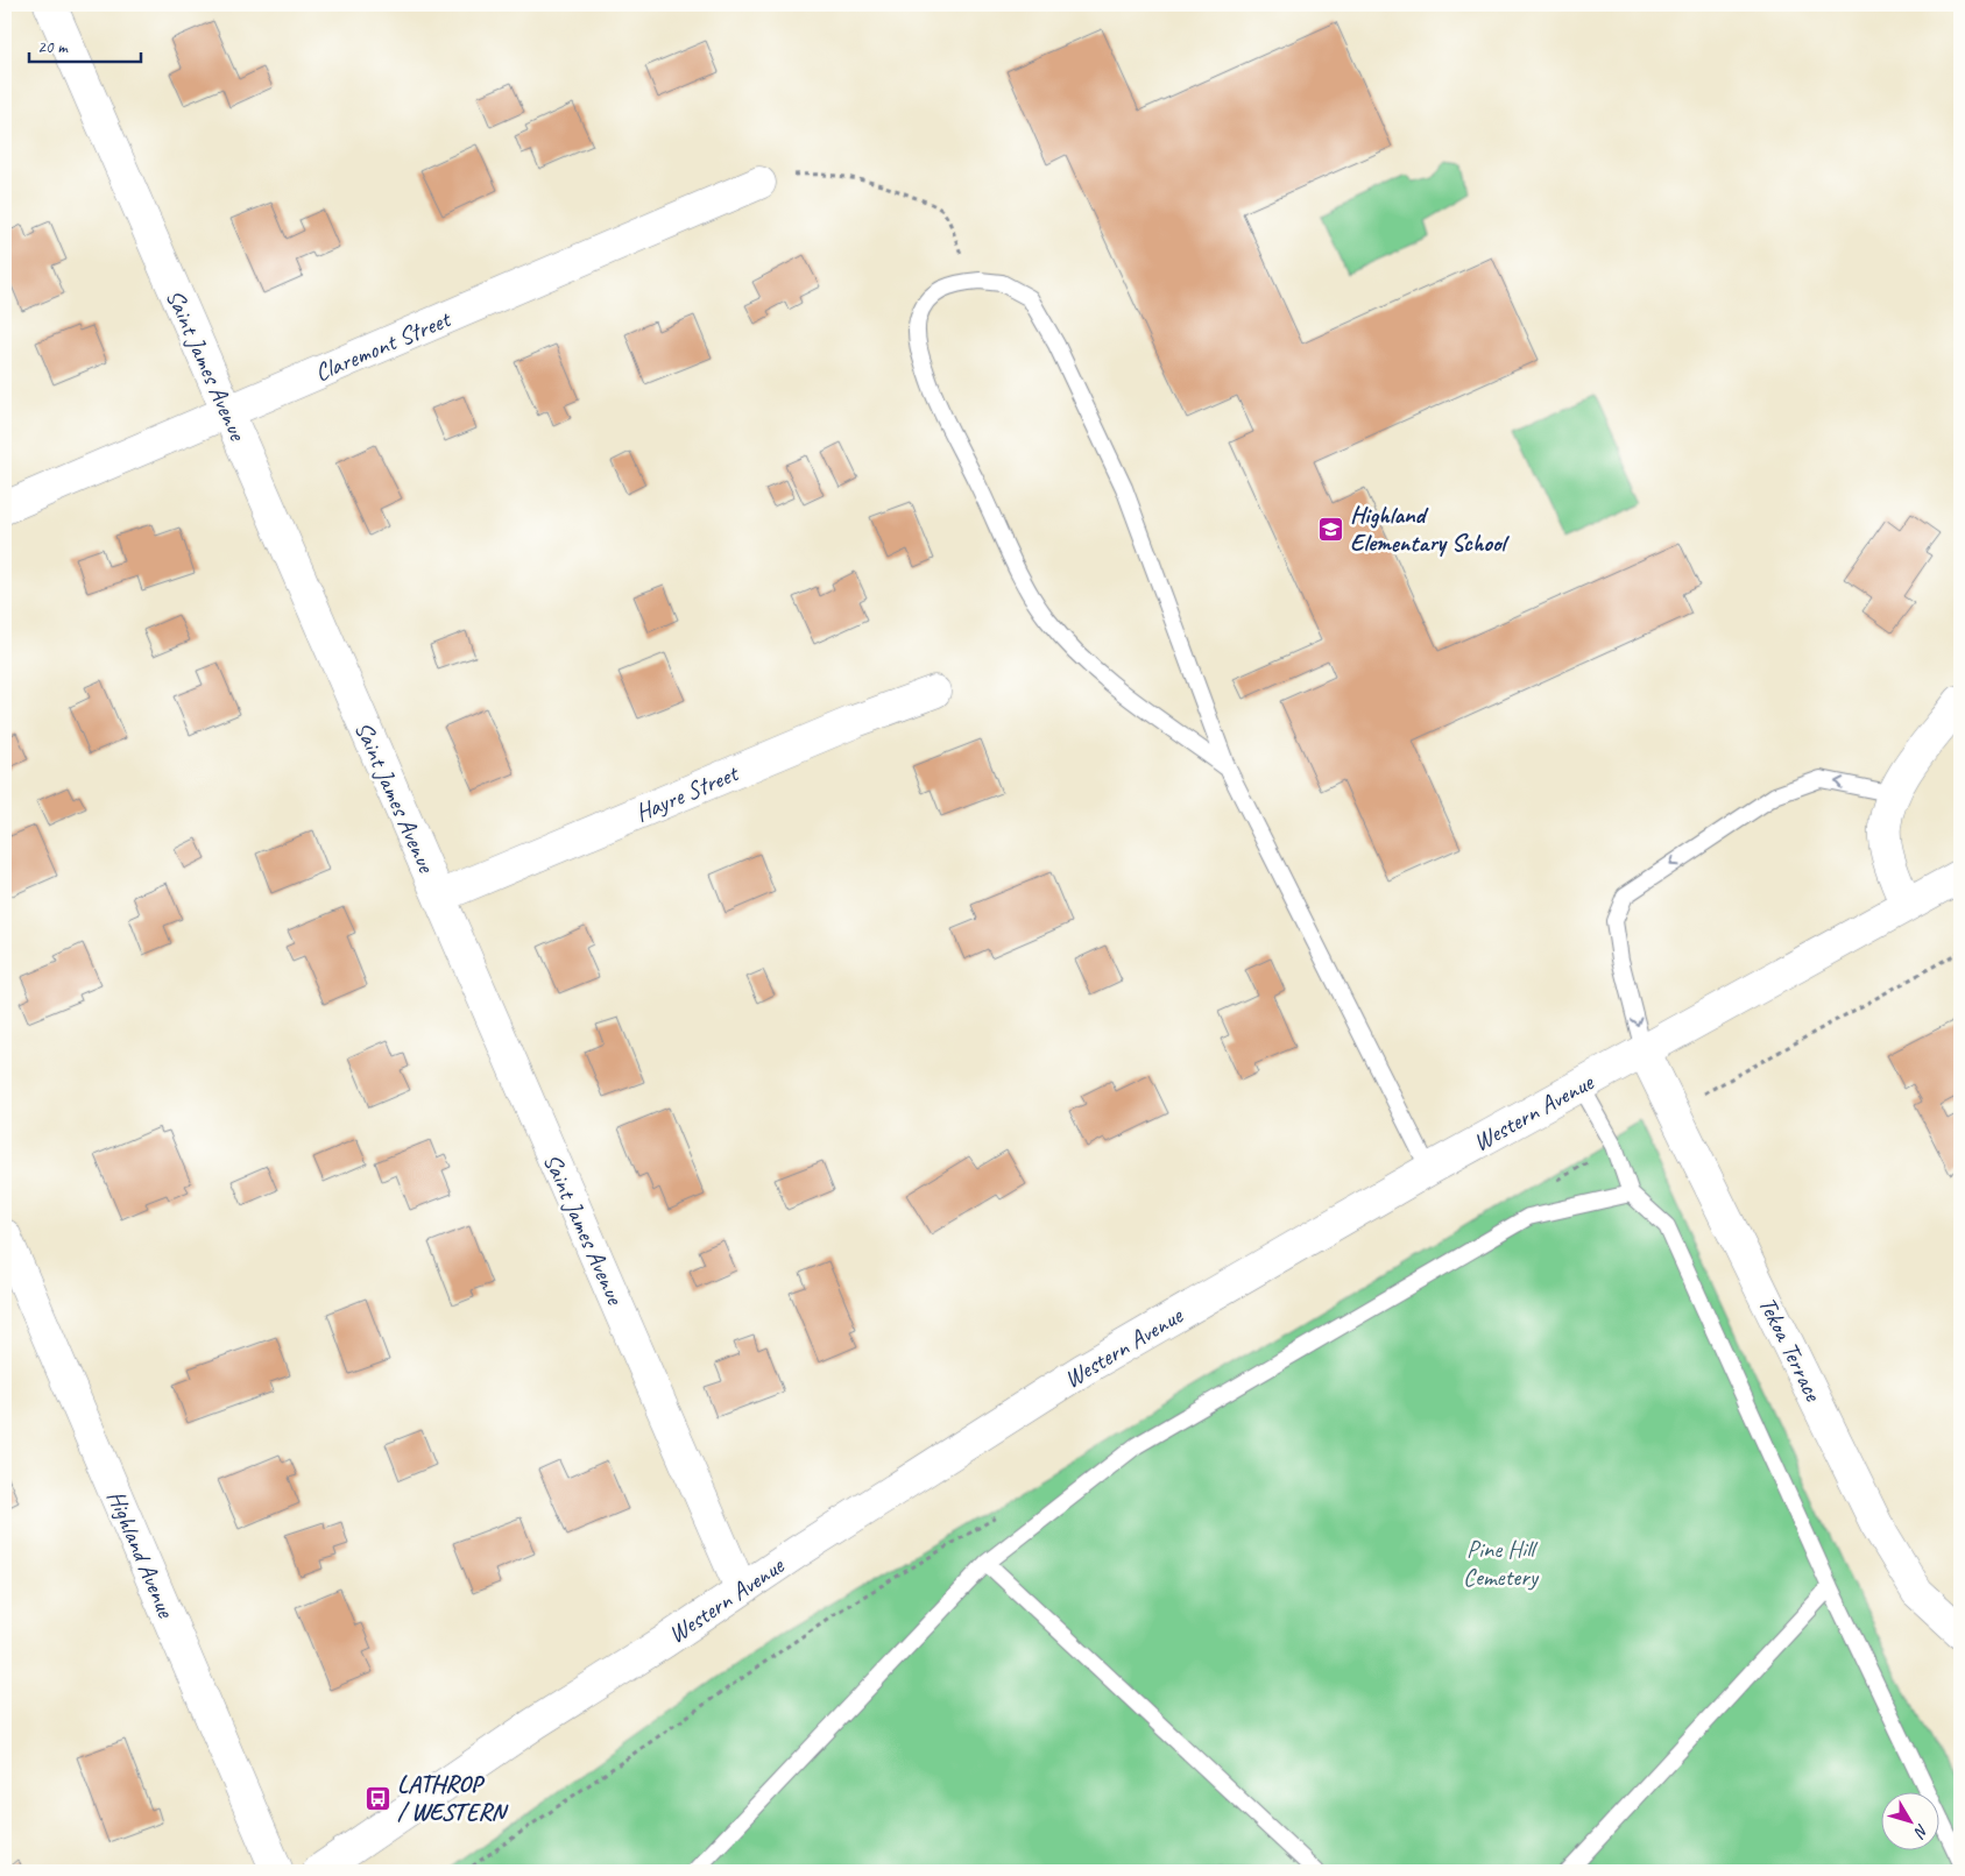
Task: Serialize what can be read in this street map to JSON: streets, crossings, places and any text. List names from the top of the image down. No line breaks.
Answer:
{"streets":{"street":["Claremont Street","Saint James Avenue","Hayre Street","Western Avenue","Tekoa Terrace","Highland Avenue"]},"crossings":[["Claremont Street","Saint James Avenue"],["Saint James Avenue","Hayre Street"],["Saint James Avenue","Western Avenue"],["Western Avenue","Tekoa Terrace"]],"parks":["Pine Hill Cemetery"],"places":{"school or university":["Highland Elementary School"],"bus stop":["LATHROP / WESTERN"]},"scale_bar":"20 m","north":"bottom right"}
